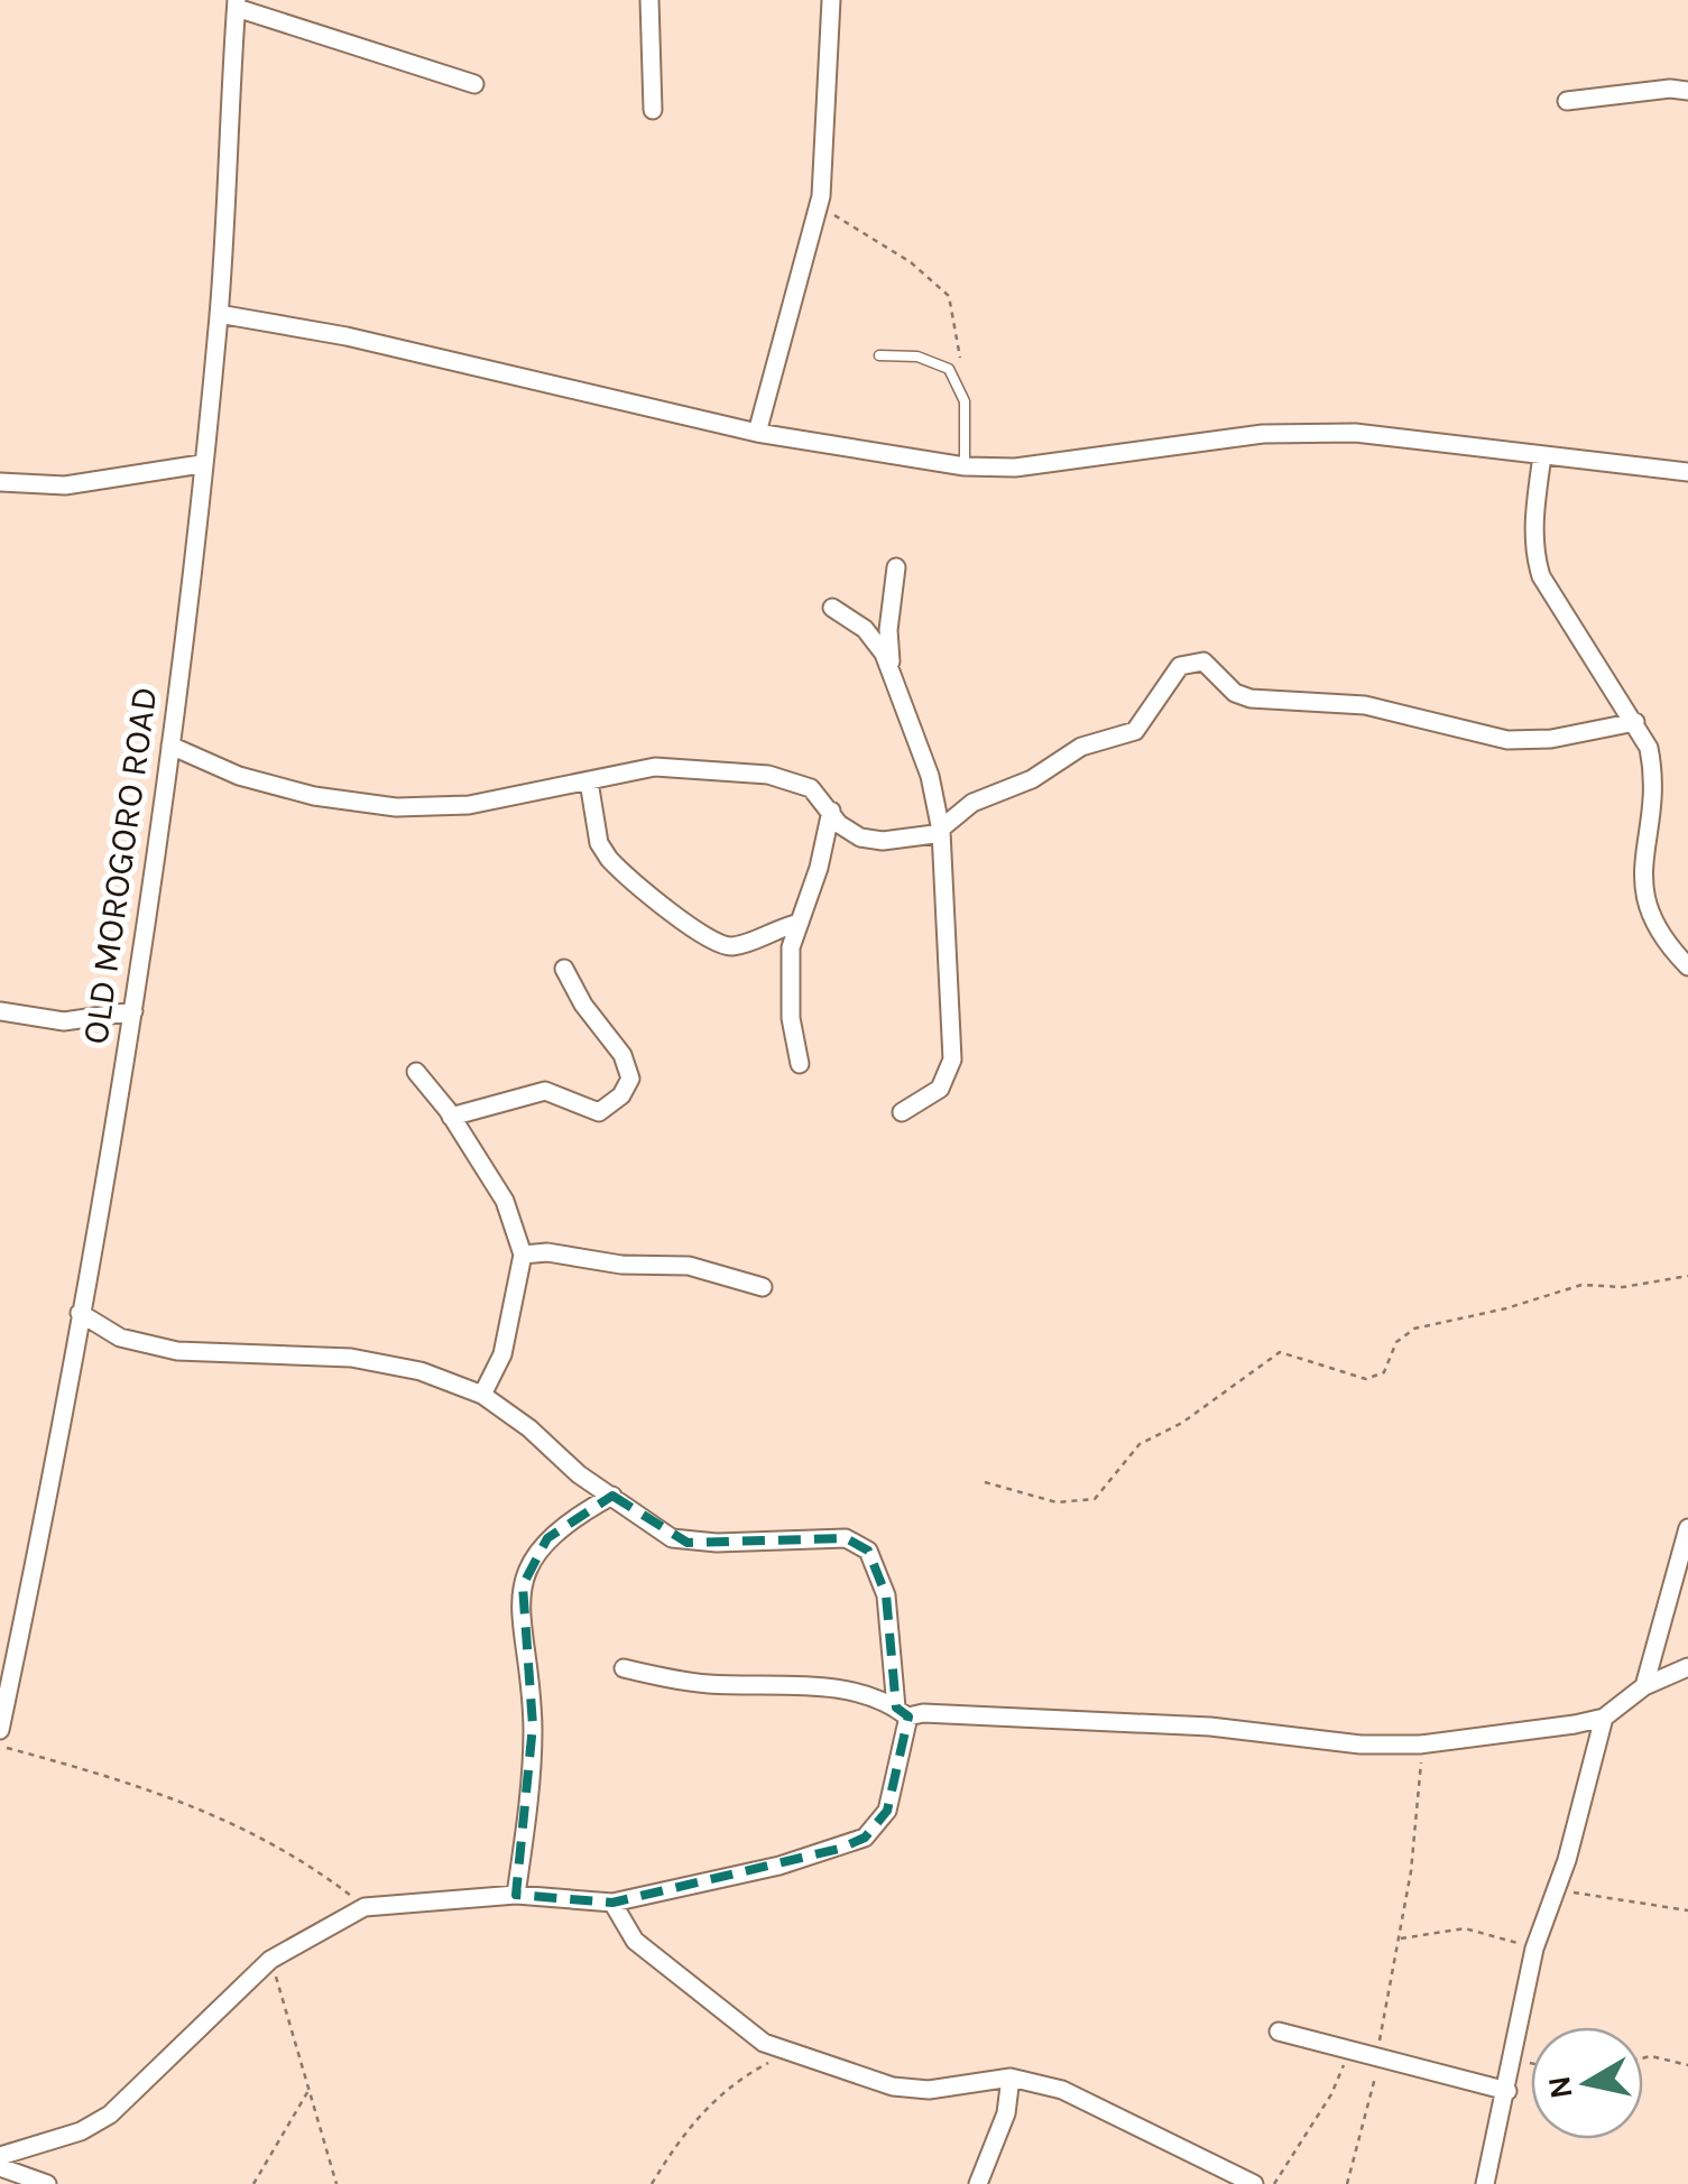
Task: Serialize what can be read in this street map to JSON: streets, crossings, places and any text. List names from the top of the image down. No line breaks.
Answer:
{"streets":{"street":["OLD MOROGORO ROAD"]},"north":"left"}
